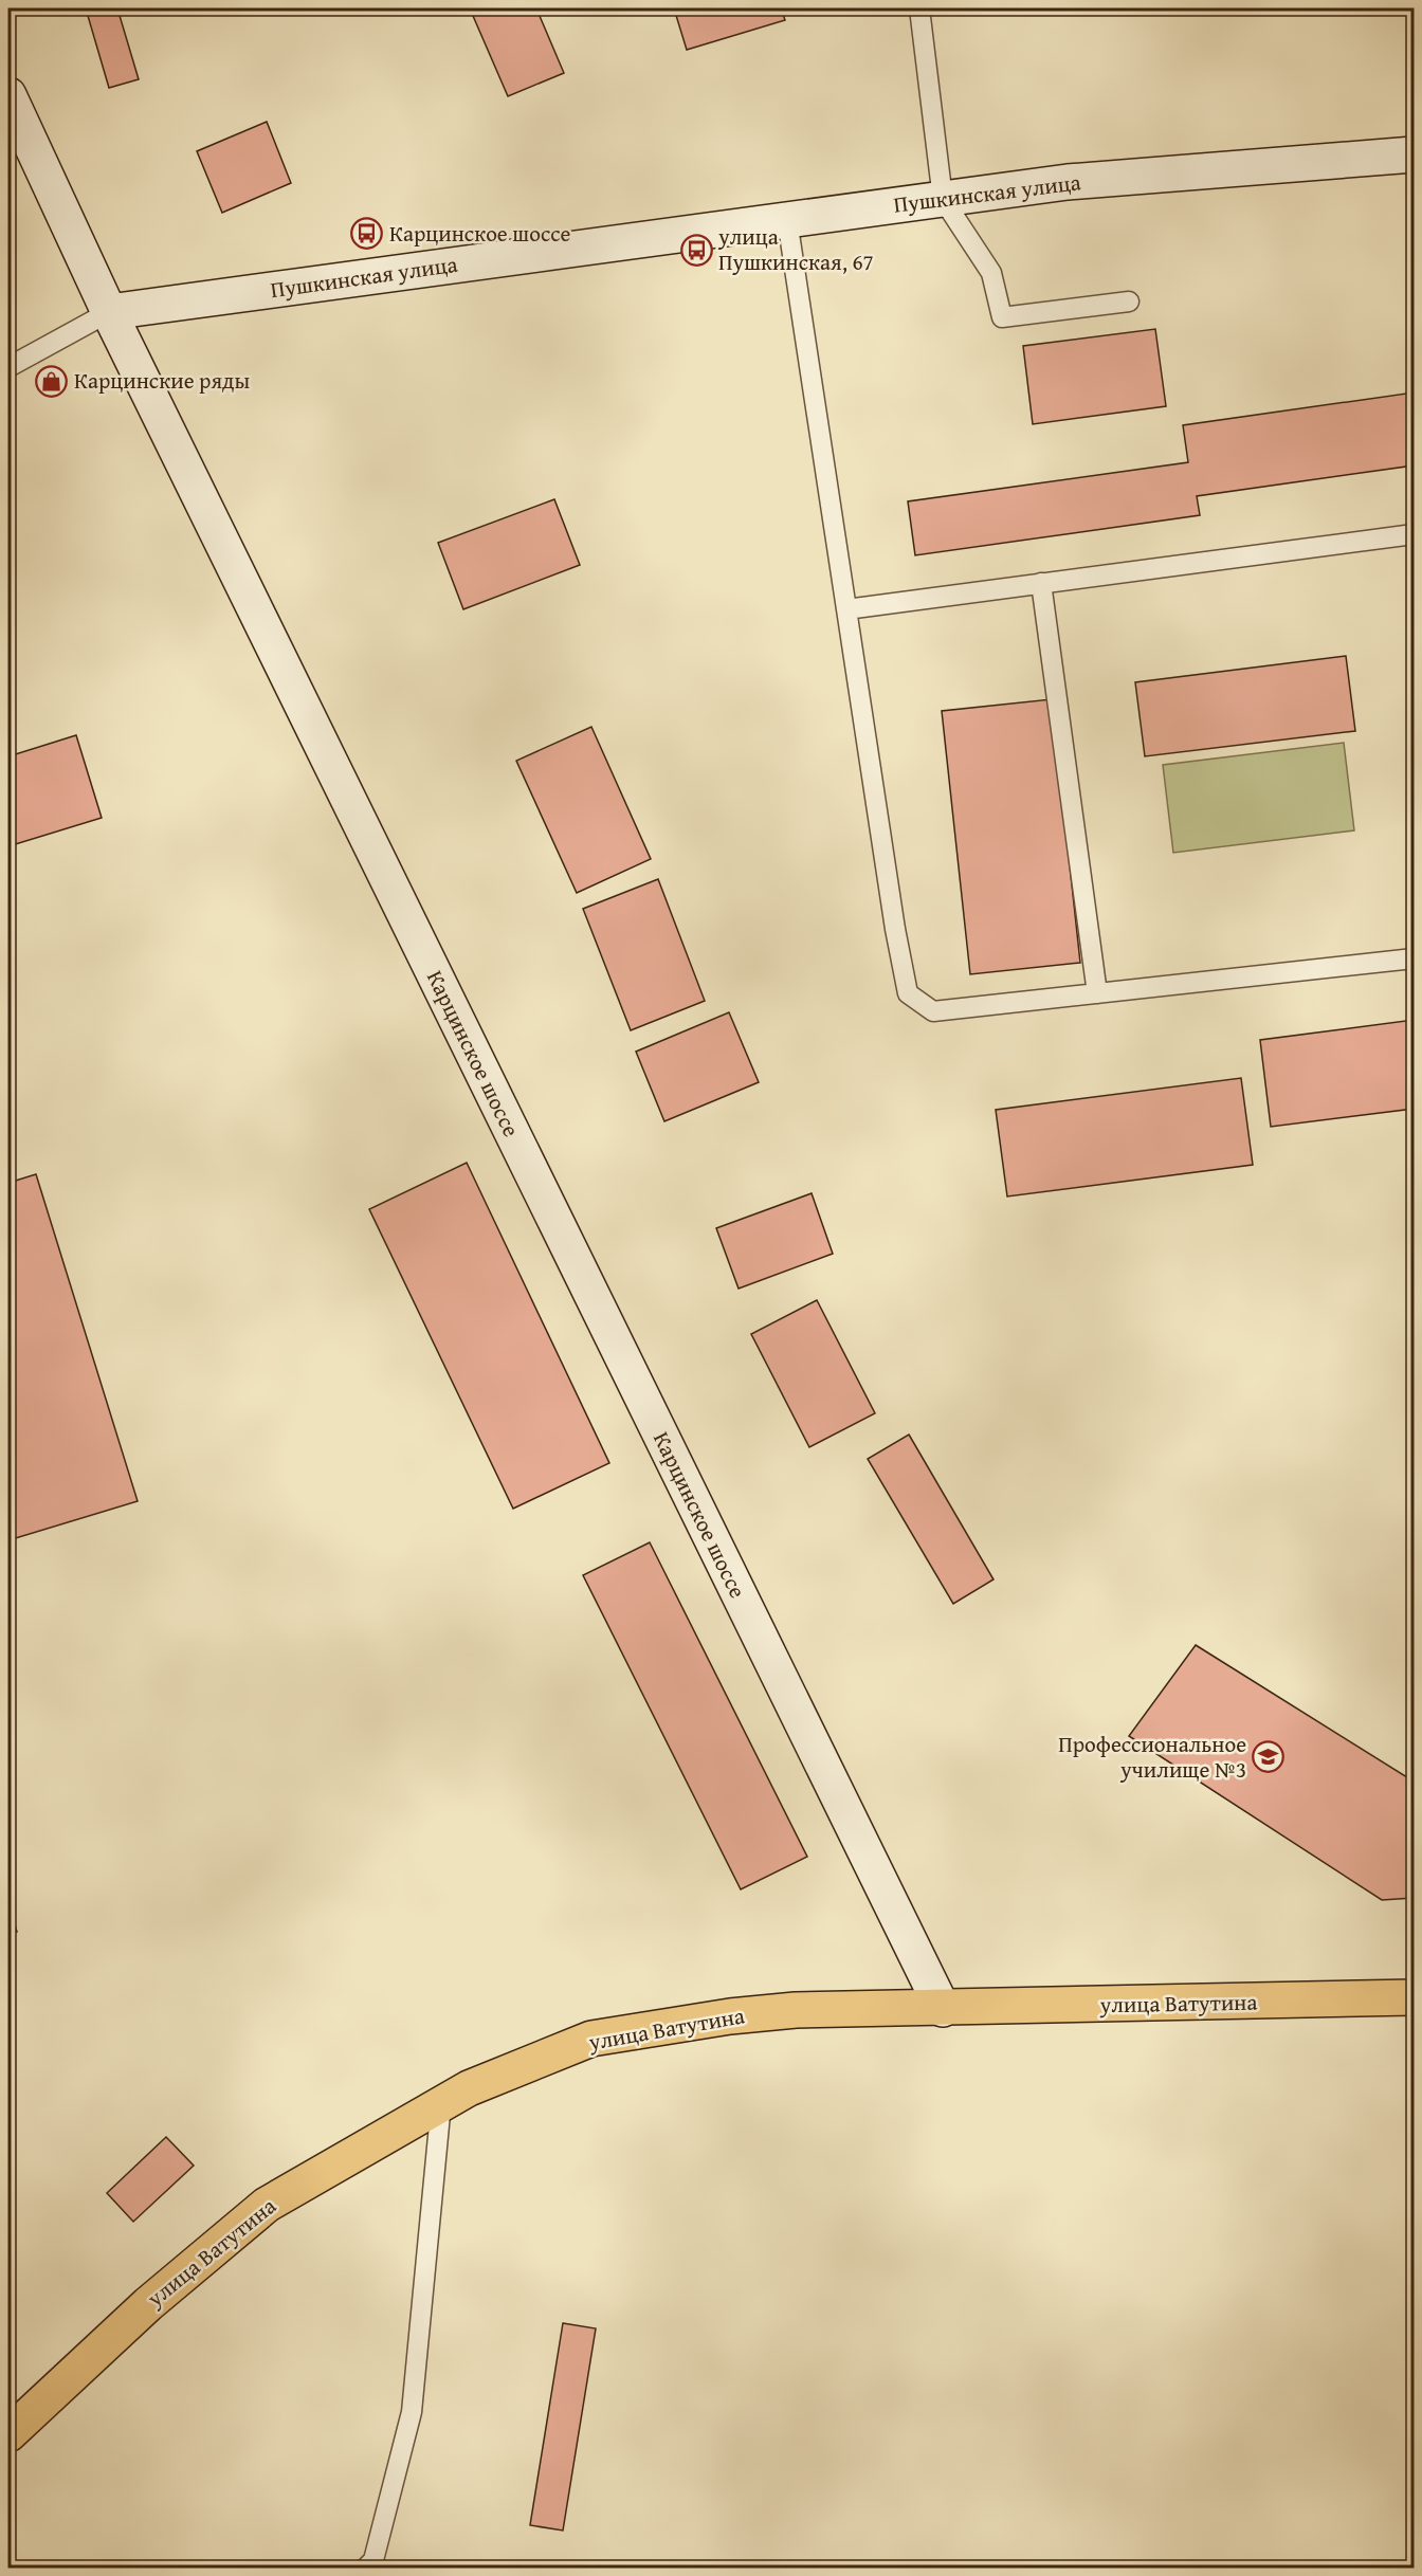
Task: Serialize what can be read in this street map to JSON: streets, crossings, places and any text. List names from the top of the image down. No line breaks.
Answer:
{"streets":{"main road":["Пушкинская улица","Карцинское шоссе","улица Ватутина"]},"crossings":[["Пушкинская улица","Карцинское шоссе"],["Карцинское шоссе","улица Ватутина"]],"places":{"bus stop":["Карцинское шоссе","улица Пушкинская, 67"],"shop":["Карцинские ряды"],"school or university":["Профессиональное училище №3"]}}
